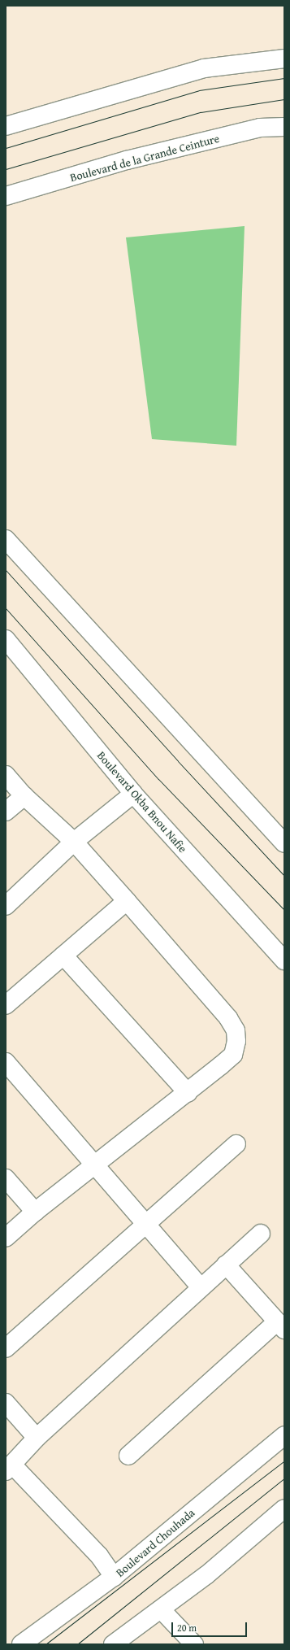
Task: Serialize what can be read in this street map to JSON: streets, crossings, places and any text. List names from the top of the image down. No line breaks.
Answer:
{"streets":{"street":["Boulevard de la Grande Ceinture","Boulevard Okba Bnou Nafie","Boulevard Chouhada"]},"scale_bar":"20 m"}
